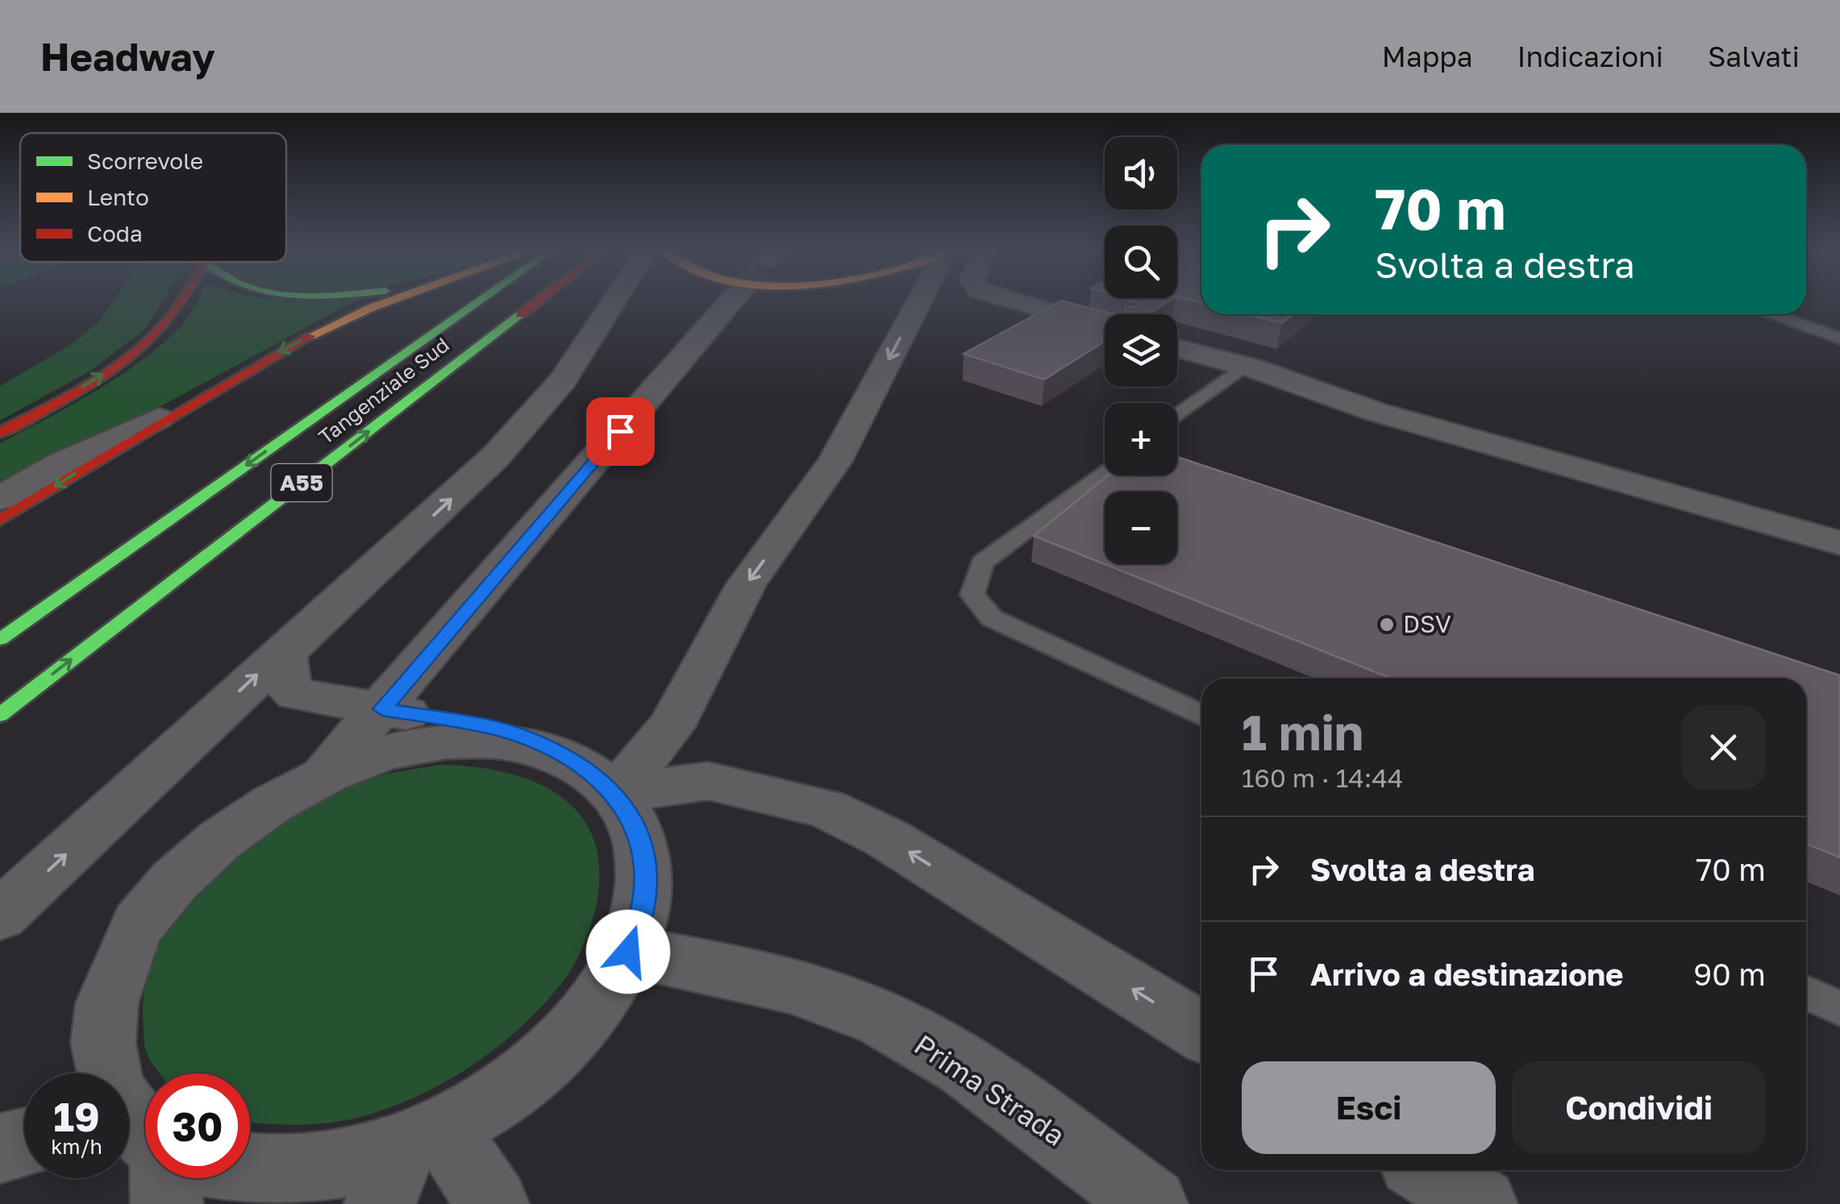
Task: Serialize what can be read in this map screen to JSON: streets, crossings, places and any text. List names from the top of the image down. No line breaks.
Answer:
{"streets":{"highway":["Tangenziale Sud","A55"],"street":["Prima Strada"]},"places":["DSV"],"legend":["Scorrevole","Lento","Coda"],"page":{"header":"Headway","nav":["Mappa","Indicazioni","Salvati"],"map_buttons":["+","−"],"turn":["70 m","Svolta a destra"],"heading":["1 min","160 m · 14:44"],"list":[{"name":"Svolta a destra","value":"70 m"},{"name":"Arrivo a destinazione","value":"90 m"}],"buttons":["Esci","Condividi"],"speed":"19 km/h","limit":"30"}}
